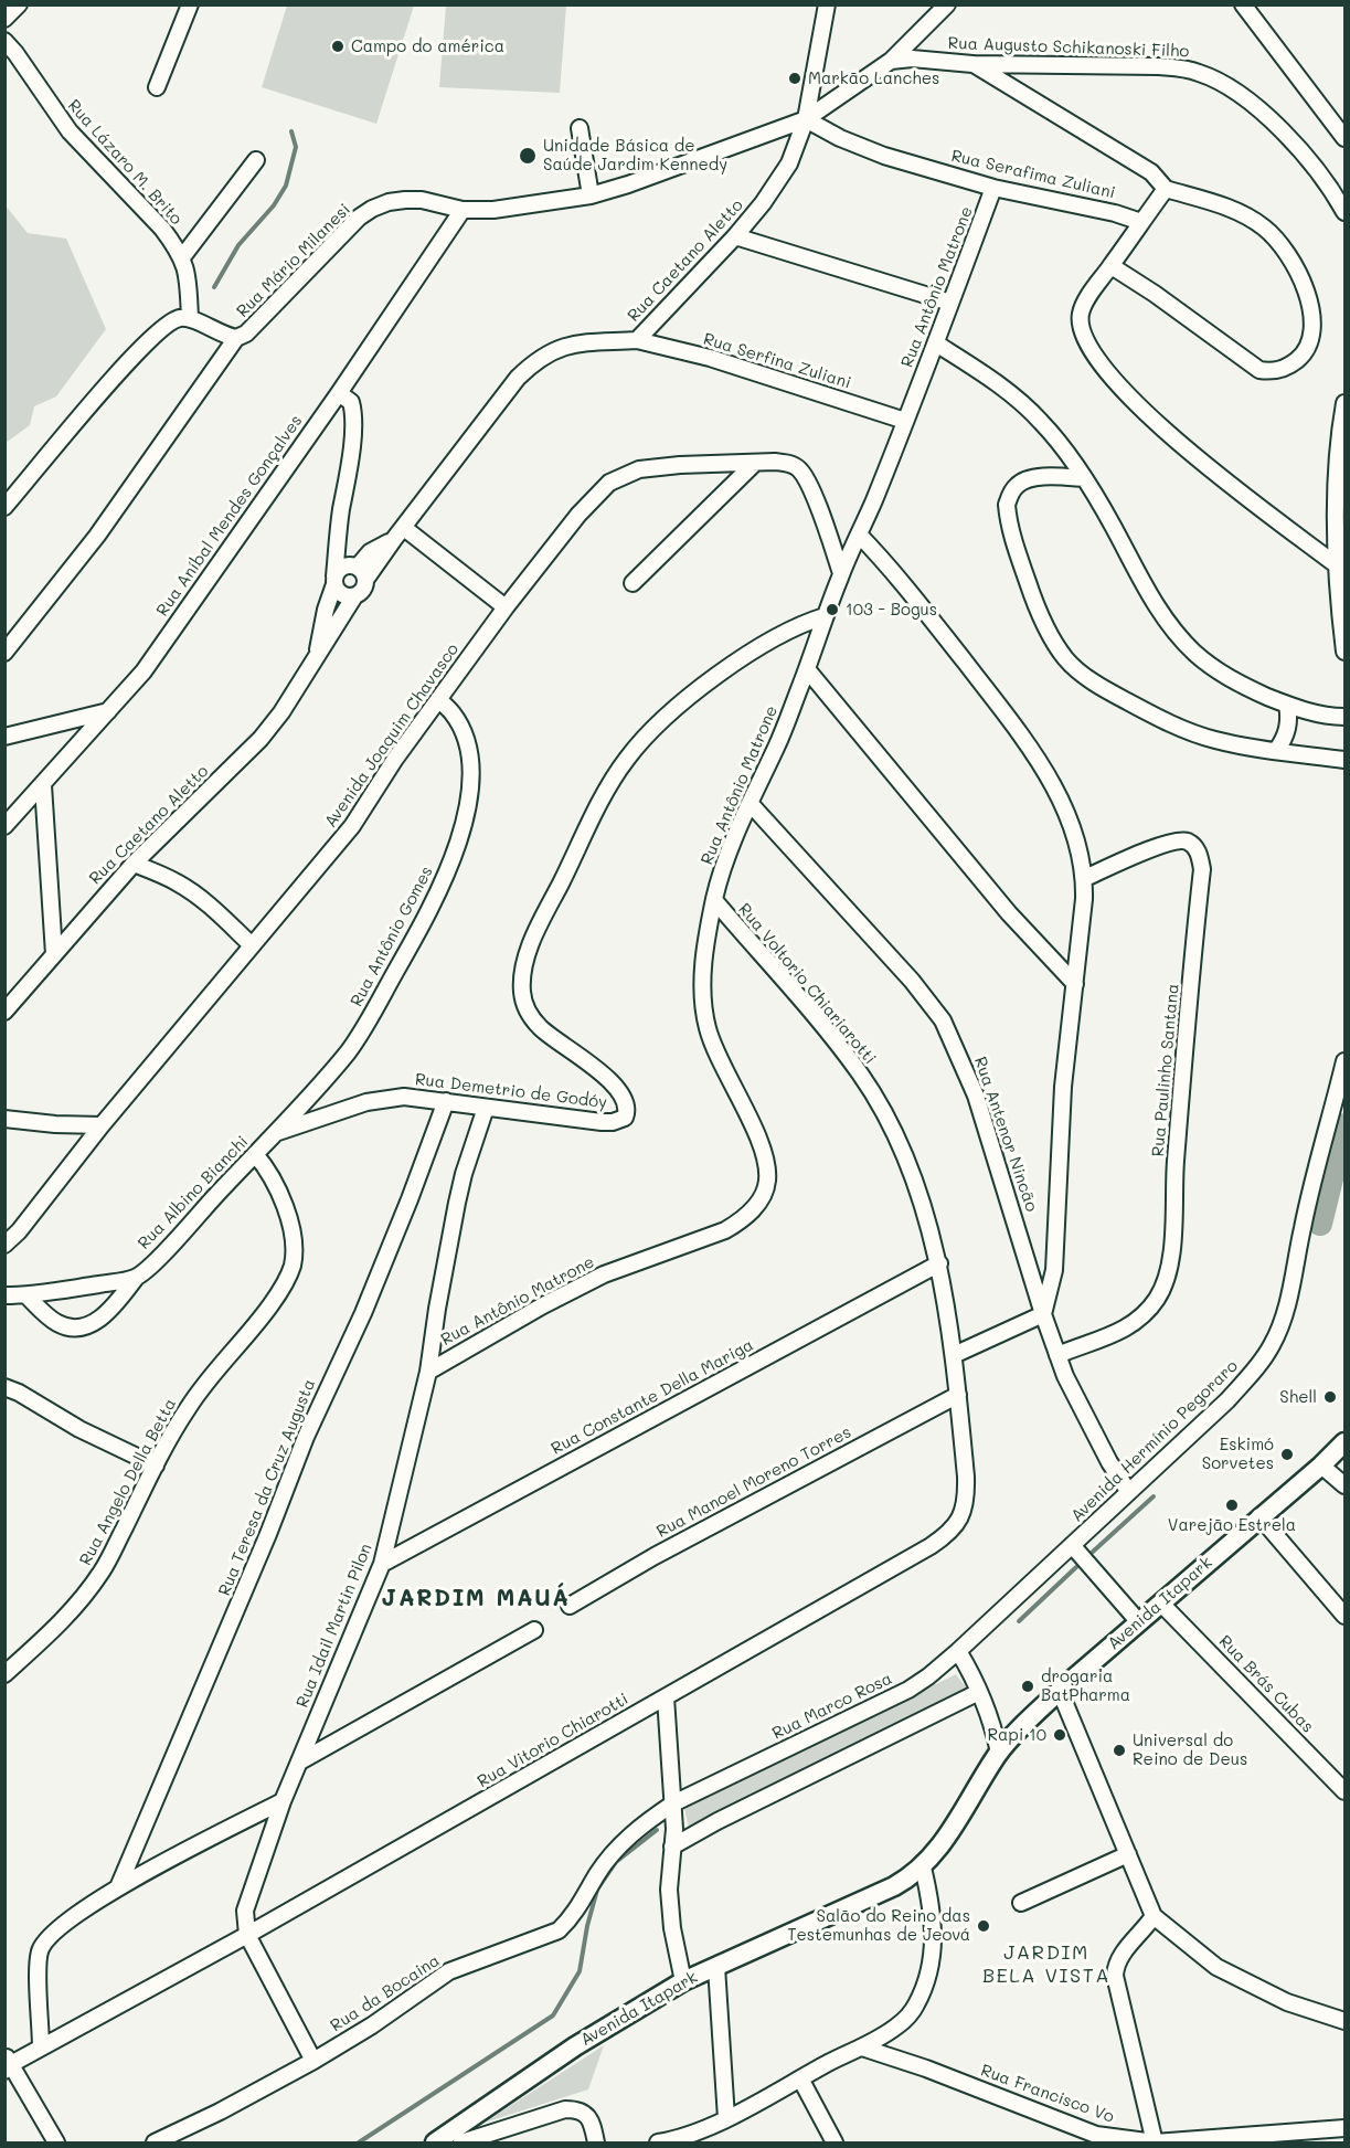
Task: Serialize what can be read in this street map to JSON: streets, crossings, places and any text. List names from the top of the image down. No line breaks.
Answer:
{"streets":{"main road":["Avenida Itapark"],"street":["Rua Augusto Schikanoski Filho","Rua Lázaro M. Brito","Rua Serafima Zuliani","Rua Mário Milanesi","Rua Caetano Aletto","Rua Antônio Matrone","Rua Serfina Zuliani","Rua Aníbal Mendes Gonçalves","Avenida Joaquim Chavasco","Rua Antônio Gomes","Rua Voltorio Chiariarotti","Rua Paulinho Santana","Rua Demetrio de Godóy","Rua Antenor Nincão","Rua Albino Bianchi","Rua Constante Della Mariga","Avenida Hermínio Pegoraro","Rua Angelo Della Betta","Rua Manoel Moreno Torres","Rua Teresa da Cruz Augusta","Rua Idail Martin Pilon","Rua Brás Cubas","Rua Marco Rosa","Rua Vitorio Chiarotti","Rua da Bocaina","Rua Francisco Vo"]},"crossings":[["Rua Augusto Schikanoski Filho","Rua Mário Milanesi"],["Rua Serafima Zuliani","Rua Mário Milanesi"],["Rua Serafima Zuliani","Rua Caetano Aletto"],["Rua Serafima Zuliani","Rua Antônio Matrone"],["Rua Mário Milanesi","Rua Caetano Aletto"],["Rua Mário Milanesi","Rua Aníbal Mendes Gonçalves"],["Rua Caetano Aletto","Rua Serfina Zuliani"],["Rua Caetano Aletto","Rua Aníbal Mendes Gonçalves"],["Rua Antônio Matrone","Rua Serfina Zuliani"],["Rua Antônio Matrone","Avenida Joaquim Chavasco"],["Rua Antônio Matrone","Rua Voltorio Chiariarotti"],["Rua Antônio Matrone","Rua Demetrio de Godóy"],["Rua Antônio Matrone","Rua Antenor Nincão"],["Rua Antônio Matrone","Rua Idail Martin Pilon"],["Avenida Joaquim Chavasco","Rua Antônio Gomes"],["Rua Antônio Gomes","Rua Demetrio de Godóy"],["Rua Antônio Gomes","Rua Albino Bianchi"],["Rua Voltorio Chiariarotti","Rua Constante Della Mariga"],["Rua Voltorio Chiariarotti","Rua Vitorio Chiarotti"],["Rua Paulinho Santana","Rua Antenor Nincão"],["Rua Demetrio de Godóy","Rua Albino Bianchi"],["Rua Demetrio de Godóy","Rua Teresa da Cruz Augusta"],["Rua Demetrio de Godóy","Rua Idail Martin Pilon"],["Rua Antenor Nincão","Avenida Hermínio Pegoraro"],["Rua Albino Bianchi","Rua Angelo Della Betta"],["Rua Constante Della Mariga","Rua Idail Martin Pilon"],["Avenida Hermínio Pegoraro","Rua Marco Rosa"],["Rua Manoel Moreno Torres","Rua Vitorio Chiarotti"],["Avenida Itapark","Rua Brás Cubas"],["Rua Idail Martin Pilon","Rua Vitorio Chiarotti"],["Rua Idail Martin Pilon","Rua da Bocaina"],["Rua Marco Rosa","Rua da Bocaina"]],"districts":["JARDIM MAUÁ","JARDIM BELA VISTA"],"places":["Campo do américa","Markão Lanches","Unidade Básica de Saúde Jardim Kennedy","103 - Bogus","Shell","Eskimó Sorvetes","Varejão Estrela","drogaria BatPharma","Rapi 10","Universal do Reino de Deus","Salão do Reino das Testemunhas de Jeová"]}
